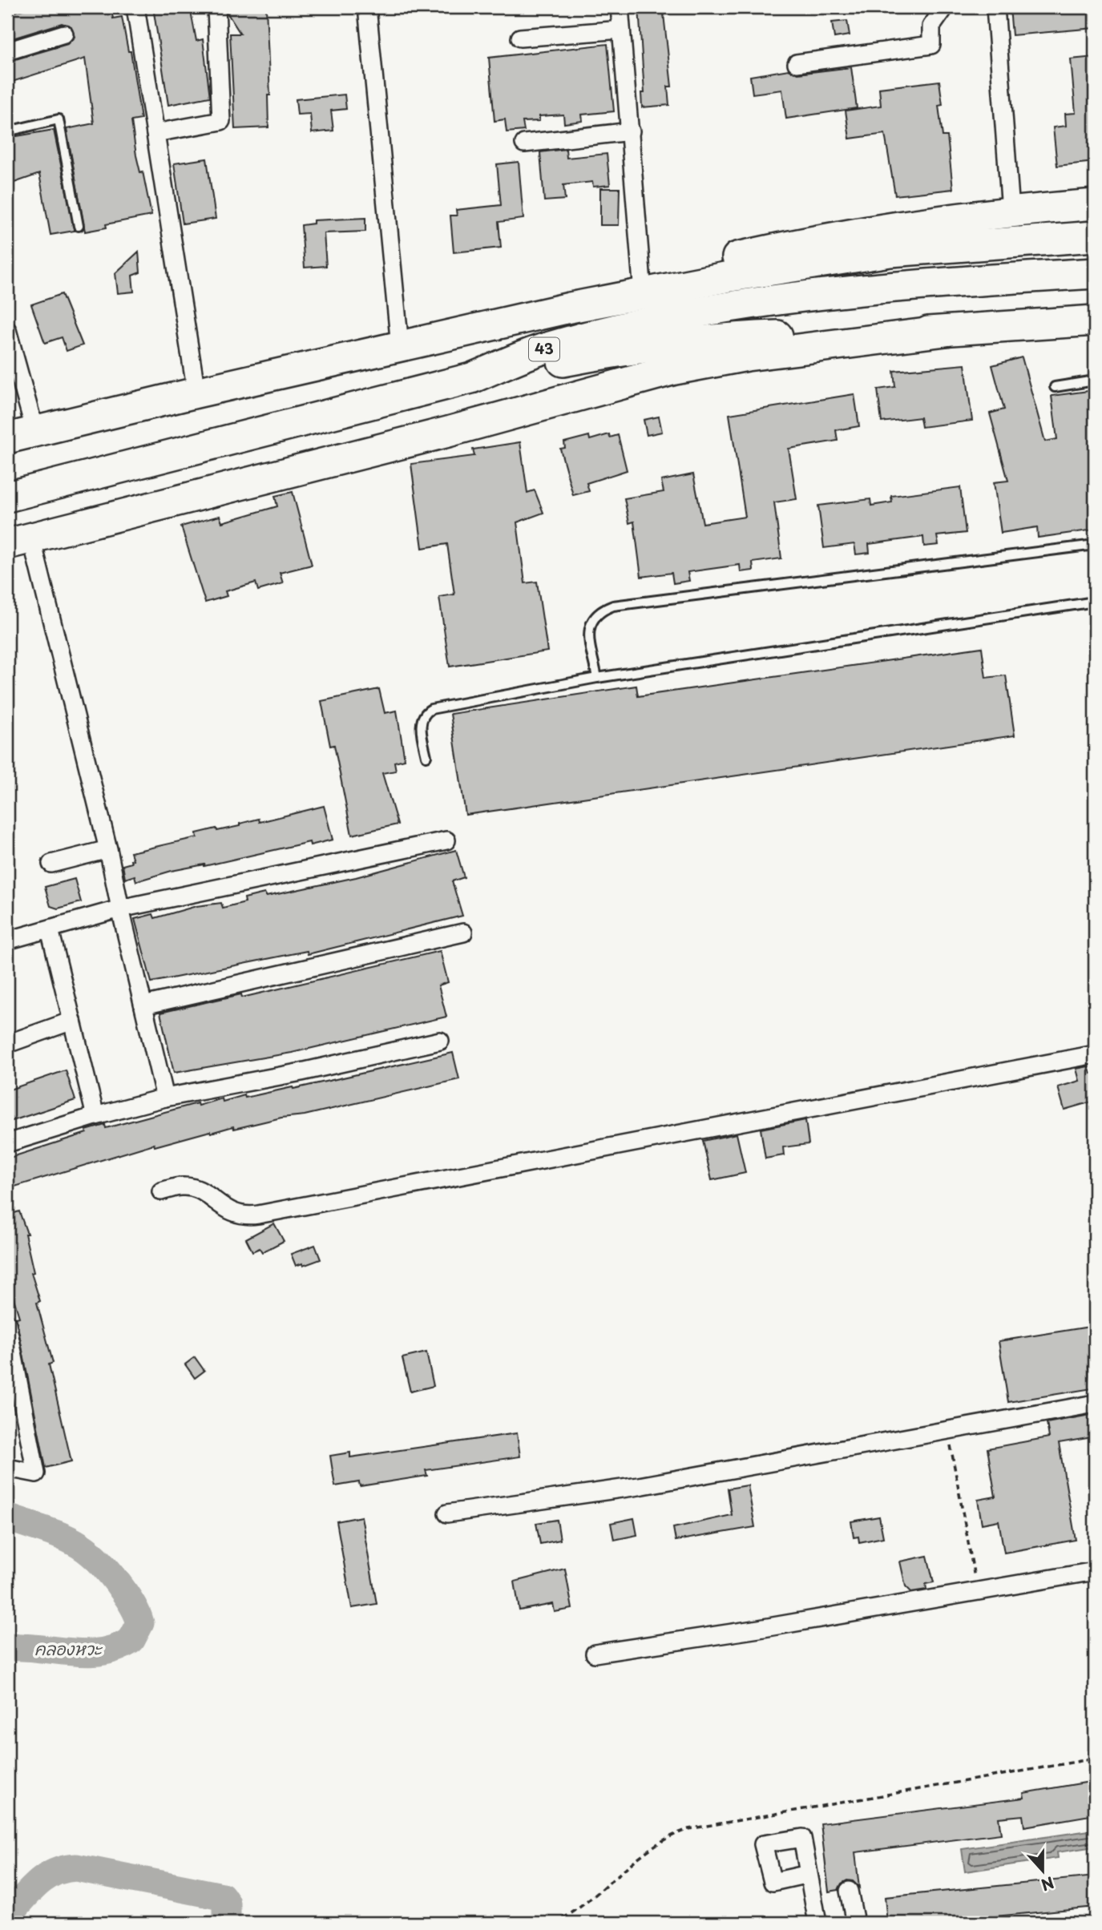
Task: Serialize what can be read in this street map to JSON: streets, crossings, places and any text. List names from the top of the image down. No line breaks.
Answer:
{"streets":{"highway":["43"]},"water":["คลองหวะ"],"north":"bottom"}
